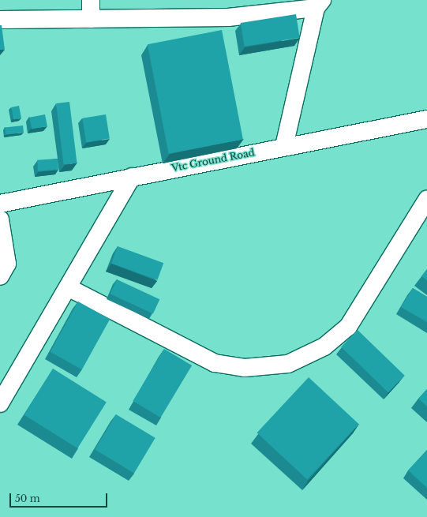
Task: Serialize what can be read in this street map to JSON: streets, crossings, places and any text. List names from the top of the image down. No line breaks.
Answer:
{"streets":{"street":["Vtc Ground Road"]},"scale_bar":"50 m"}
